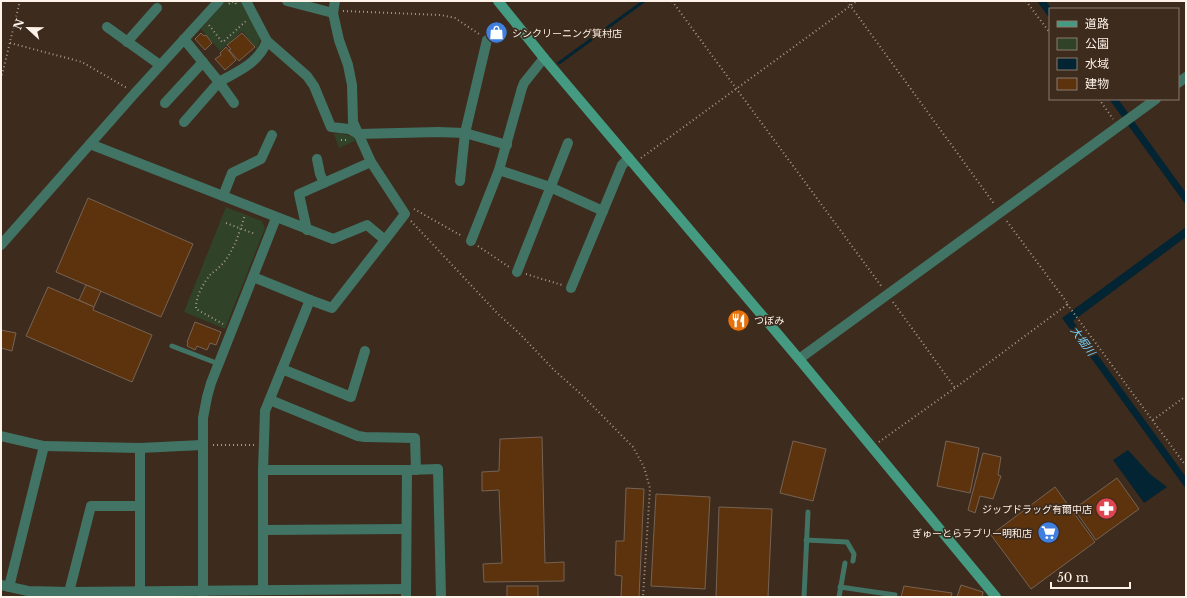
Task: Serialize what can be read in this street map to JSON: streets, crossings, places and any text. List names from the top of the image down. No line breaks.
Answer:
{"water":["大堀川"],"places":{"shop":["シンクリーニング箕村店"],"restaurant":["つぼみ"],"pharmacy":["ジップドラッグ有爾中店"],"supermarket":["ぎゅーとらラブリー明和店"]},"legend":["道路","公園","水域","建物"],"scale_bar":"50 m","north":"left"}
